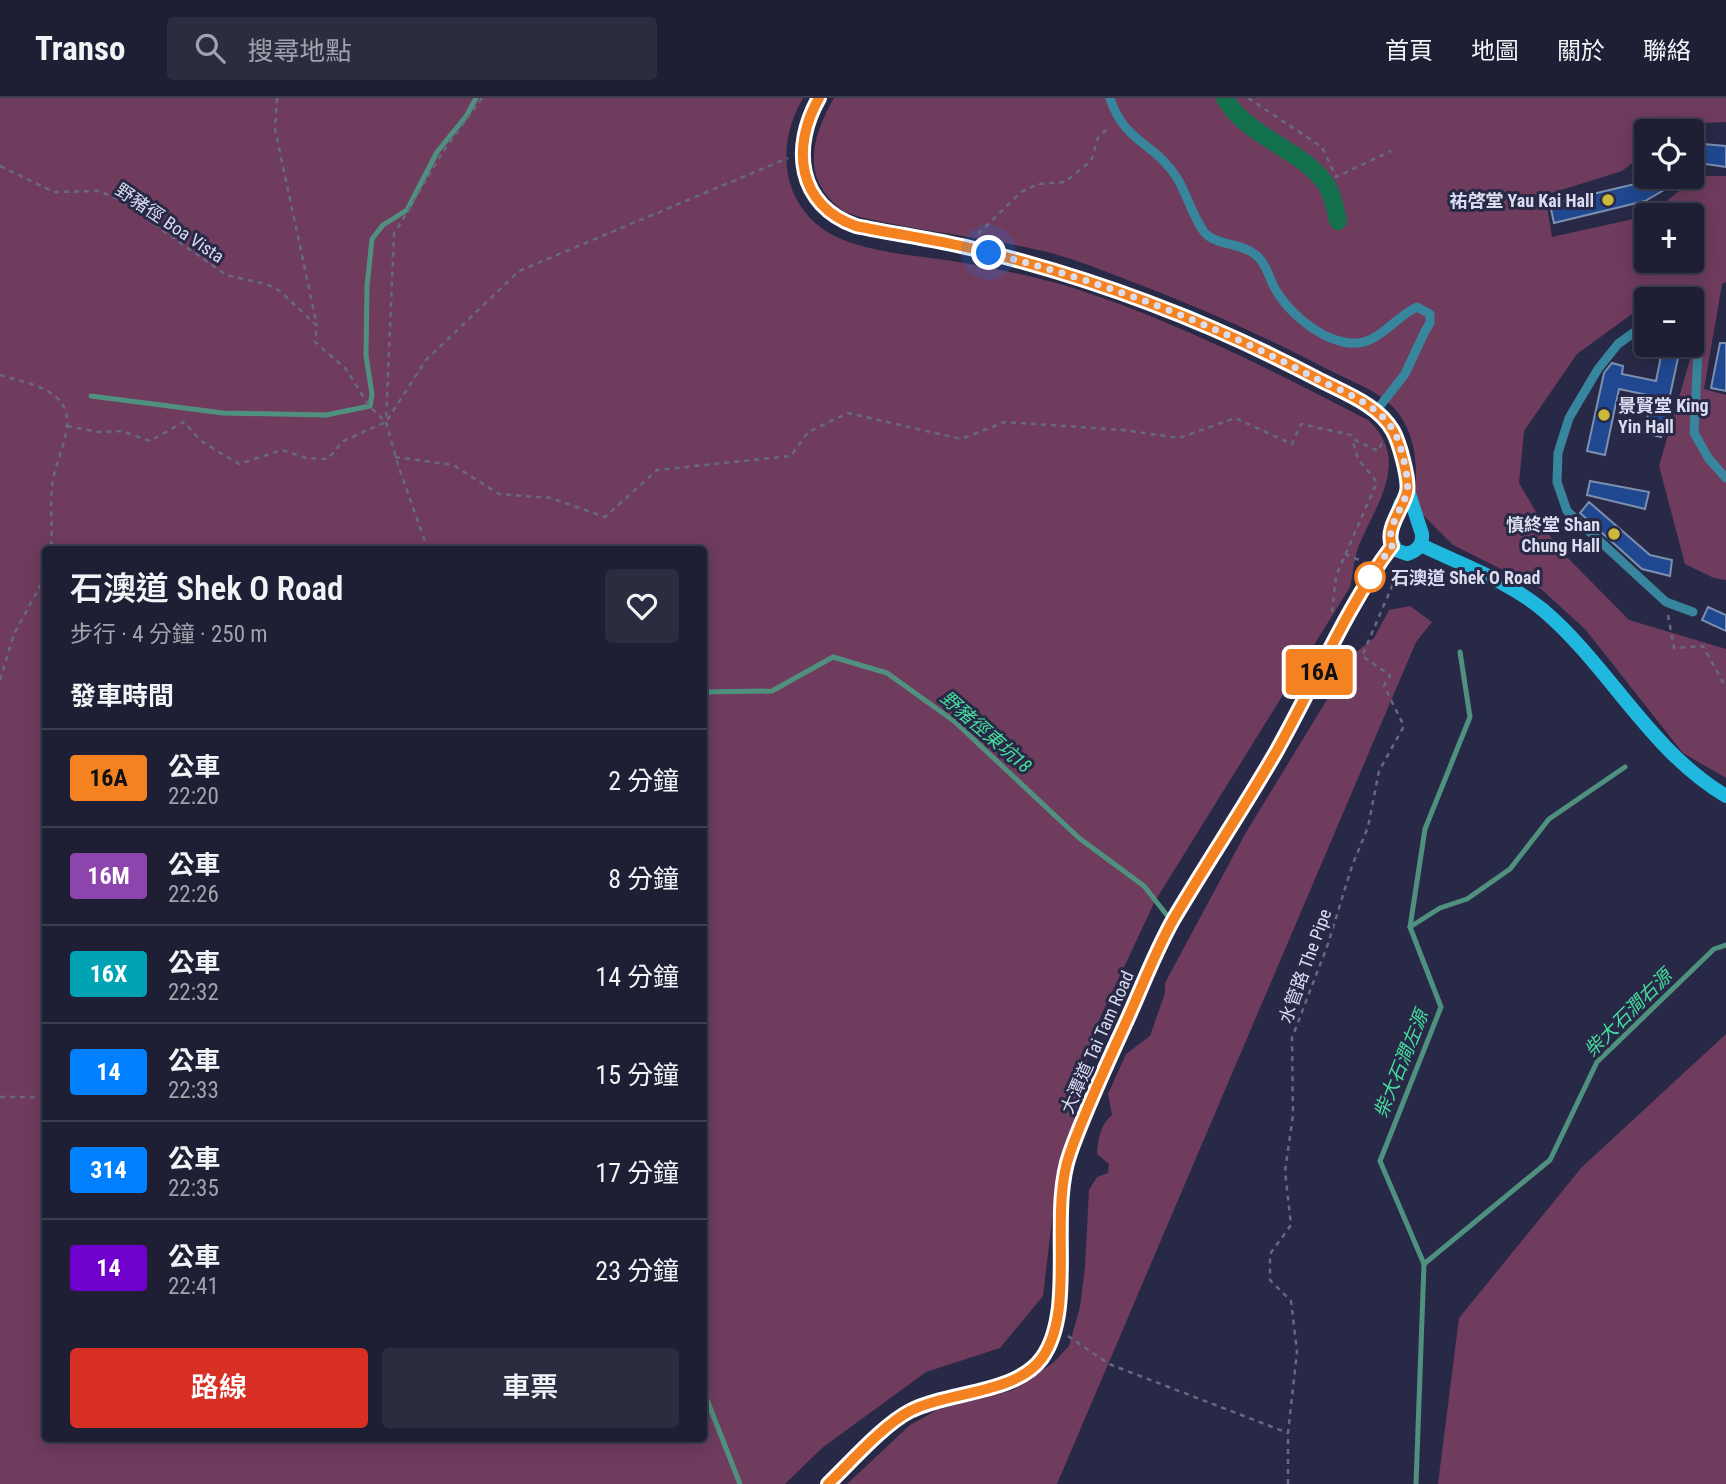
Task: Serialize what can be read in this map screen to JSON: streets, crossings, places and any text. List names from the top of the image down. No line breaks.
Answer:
{"streets":{"main road":["大潭道 Tai Tam Road"],"path":["野豬徑 Boa Vista","水管路 The Pipe"]},"water":["野豬徑東坑18","柴大石澗右源","柴大石澗左源"],"places":["祐啓堂 Yau Kai Hall","景賢堂 King Yin Hall","慎終堂 Shan Chung Hall","石澳道 Shek O Road"],"lines":["bus line 16A"],"page":{"header":"Transo","search":"搜尋地點","nav":["首頁","地圖","關於","聯絡"],"on_map":"16A","map_buttons":["+","−"],"heading":[["石澳道 Shek O Road","步行 · 4 分鐘 · 250 m"],"發車時間"],"list":[{"mark":"16A","name":"公車","note":"22:20","value":"2 分鐘"},{"mark":"16M","name":"公車","note":"22:26","value":"8 分鐘"},{"mark":"16X","name":"公車","note":"22:32","value":"14 分鐘"},{"mark":"14","name":"公車","note":"22:33","value":"15 分鐘"},{"mark":"314","name":"公車","note":"22:35","value":"17 分鐘"},{"mark":"14","name":"公車","note":"22:41","value":"23 分鐘"}],"buttons":["路線","車票"]}}
